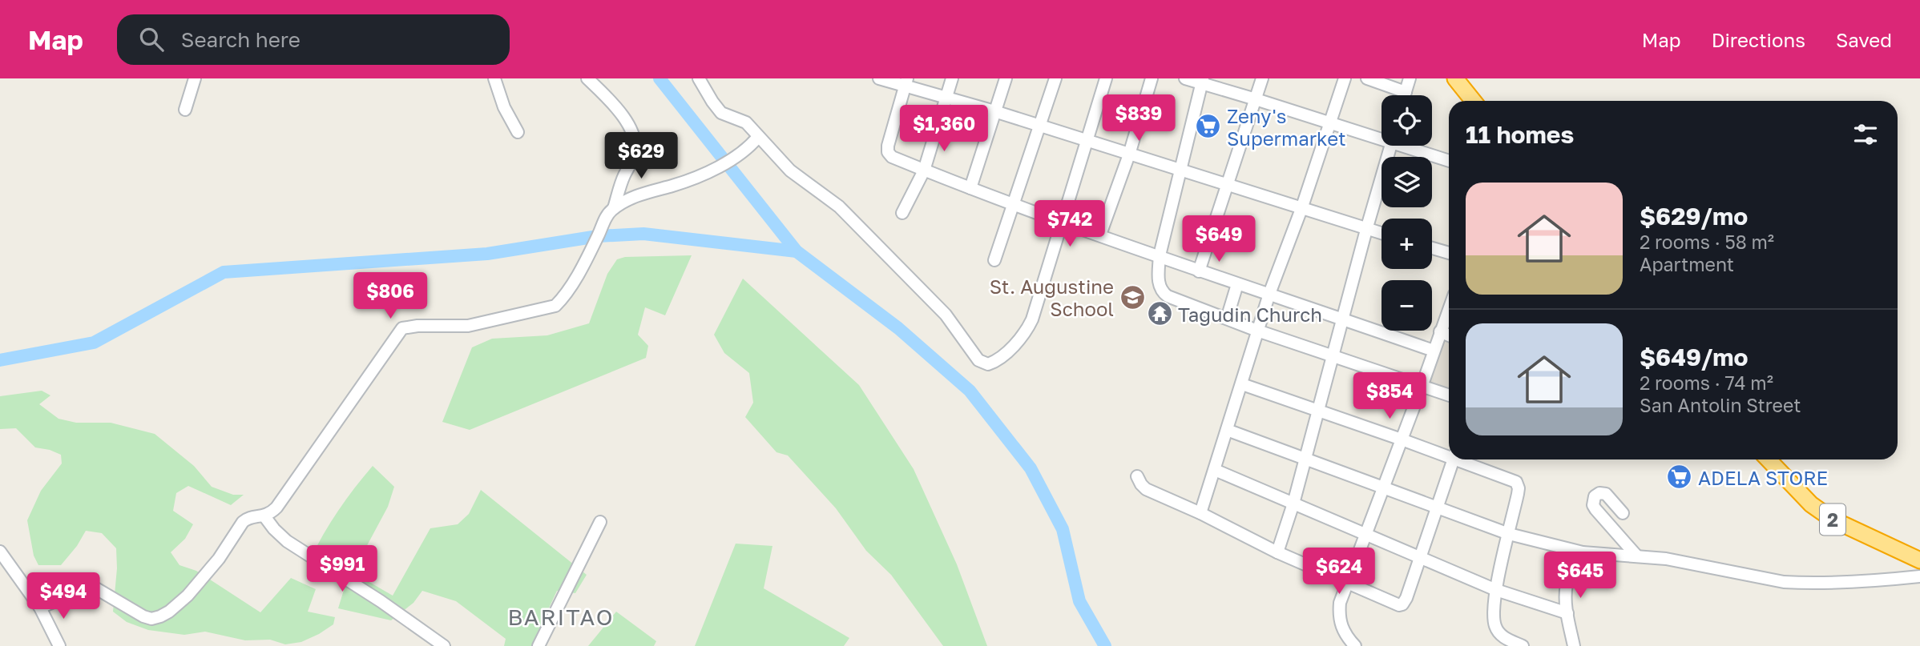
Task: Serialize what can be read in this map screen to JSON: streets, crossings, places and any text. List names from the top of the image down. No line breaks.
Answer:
{"streets":{"highway":["2"]},"districts":["BARITAO"],"places":{"supermarket":["Zeny's Supermarket","ADELA STORE"],"school or university":["St. Augustine School"],"temple":["Tagudin Church"]},"page":{"header":"Map","search":"Search here","nav":["Map","Directions","Saved"],"price":["$839","$1,360","$629","$742","$649","$806","$854","$991","$624","$645","$494"],"map_buttons":["+","−"],"heading":"11 homes","list":[{"name":"$629/mo","note":"2 rooms · 58 m² · Apartment"},{"name":"$649/mo","note":"2 rooms · 74 m² · San Antolin Street"}]}}
